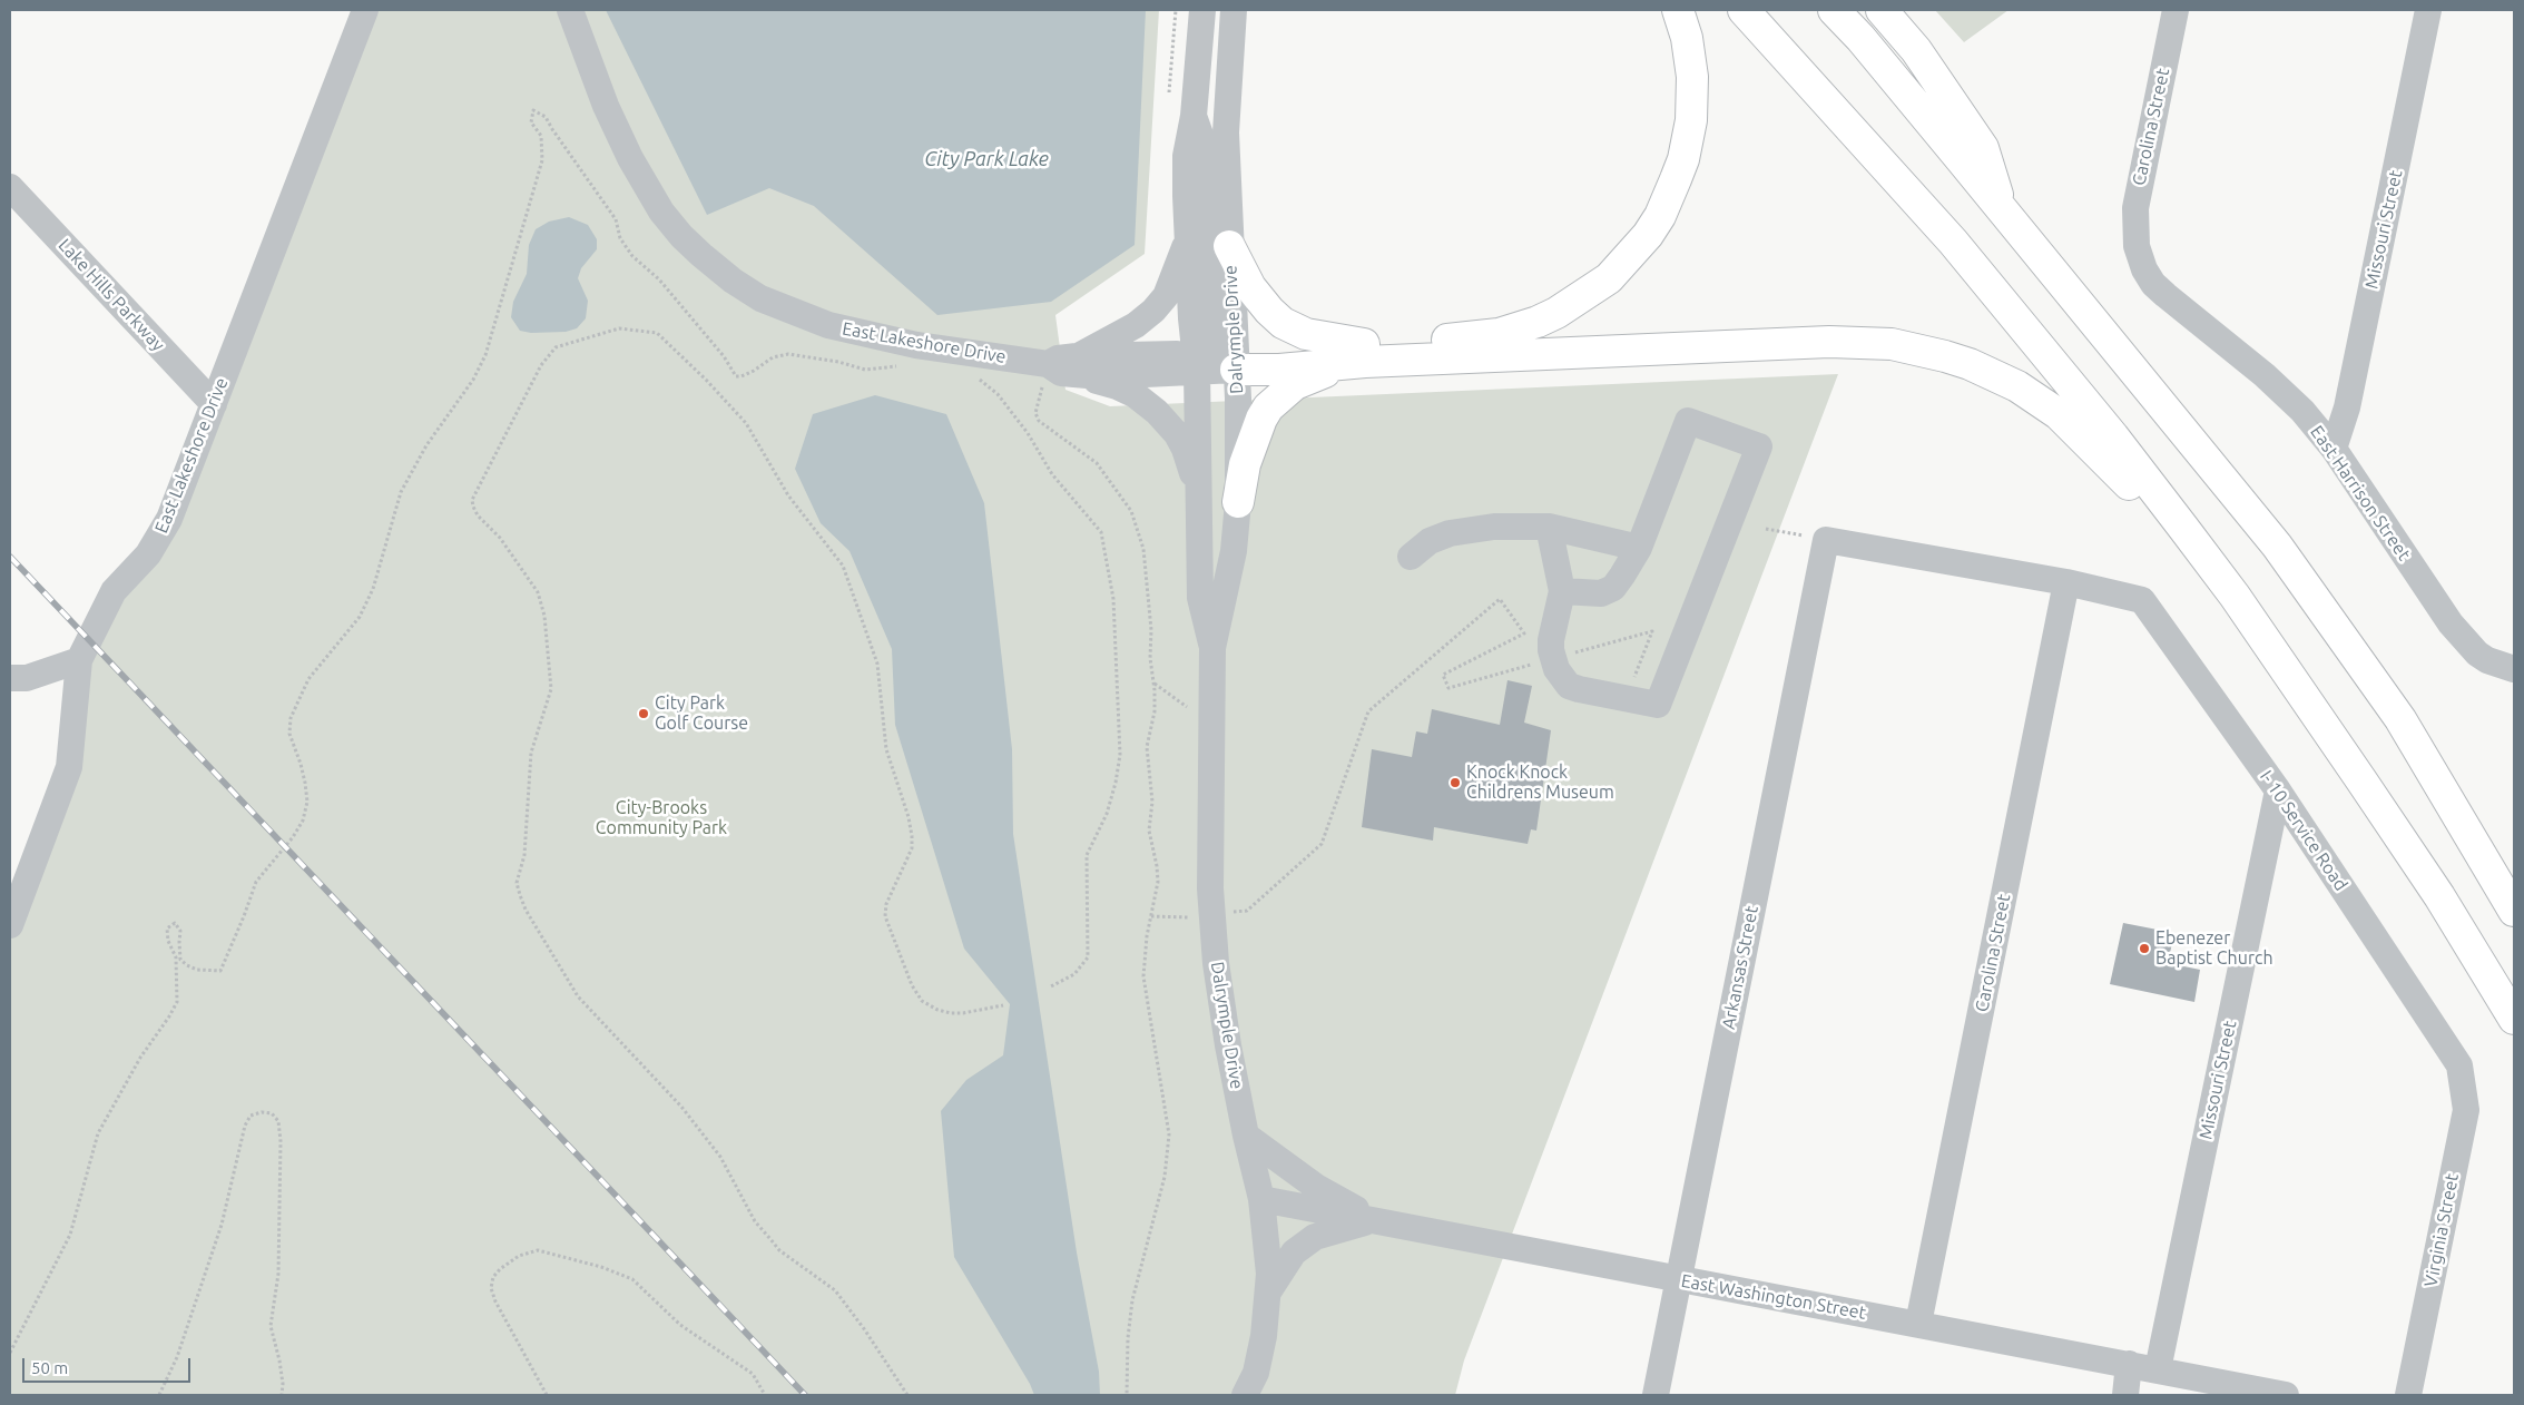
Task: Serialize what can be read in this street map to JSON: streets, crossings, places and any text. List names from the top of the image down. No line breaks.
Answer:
{"streets":{"street":["Carolina Street","Missouri Street","Lake Hills Parkway","Dalrymple Drive","East Lakeshore Drive","East Harrison Street","I- 10 Service Road","Arkansas Street","Virginia Street","East Washington Street"]},"crossings":[["Carolina Street","East Harrison Street"],["Carolina Street","I- 10 Service Road"],["Carolina Street","East Washington Street"],["Missouri Street","East Harrison Street"],["Missouri Street","I- 10 Service Road"],["Missouri Street","East Washington Street"],["Lake Hills Parkway","East Lakeshore Drive"],["Dalrymple Drive","East Lakeshore Drive"],["Dalrymple Drive","East Washington Street"],["I- 10 Service Road","Virginia Street"],["Arkansas Street","East Washington Street"]],"water":["City Park Lake"],"parks":["City-Brooks Community Park"],"places":["City Park Golf Course","Knock Knock Childrens Museum","Ebenezer Baptist Church"],"scale_bar":"50 m"}
